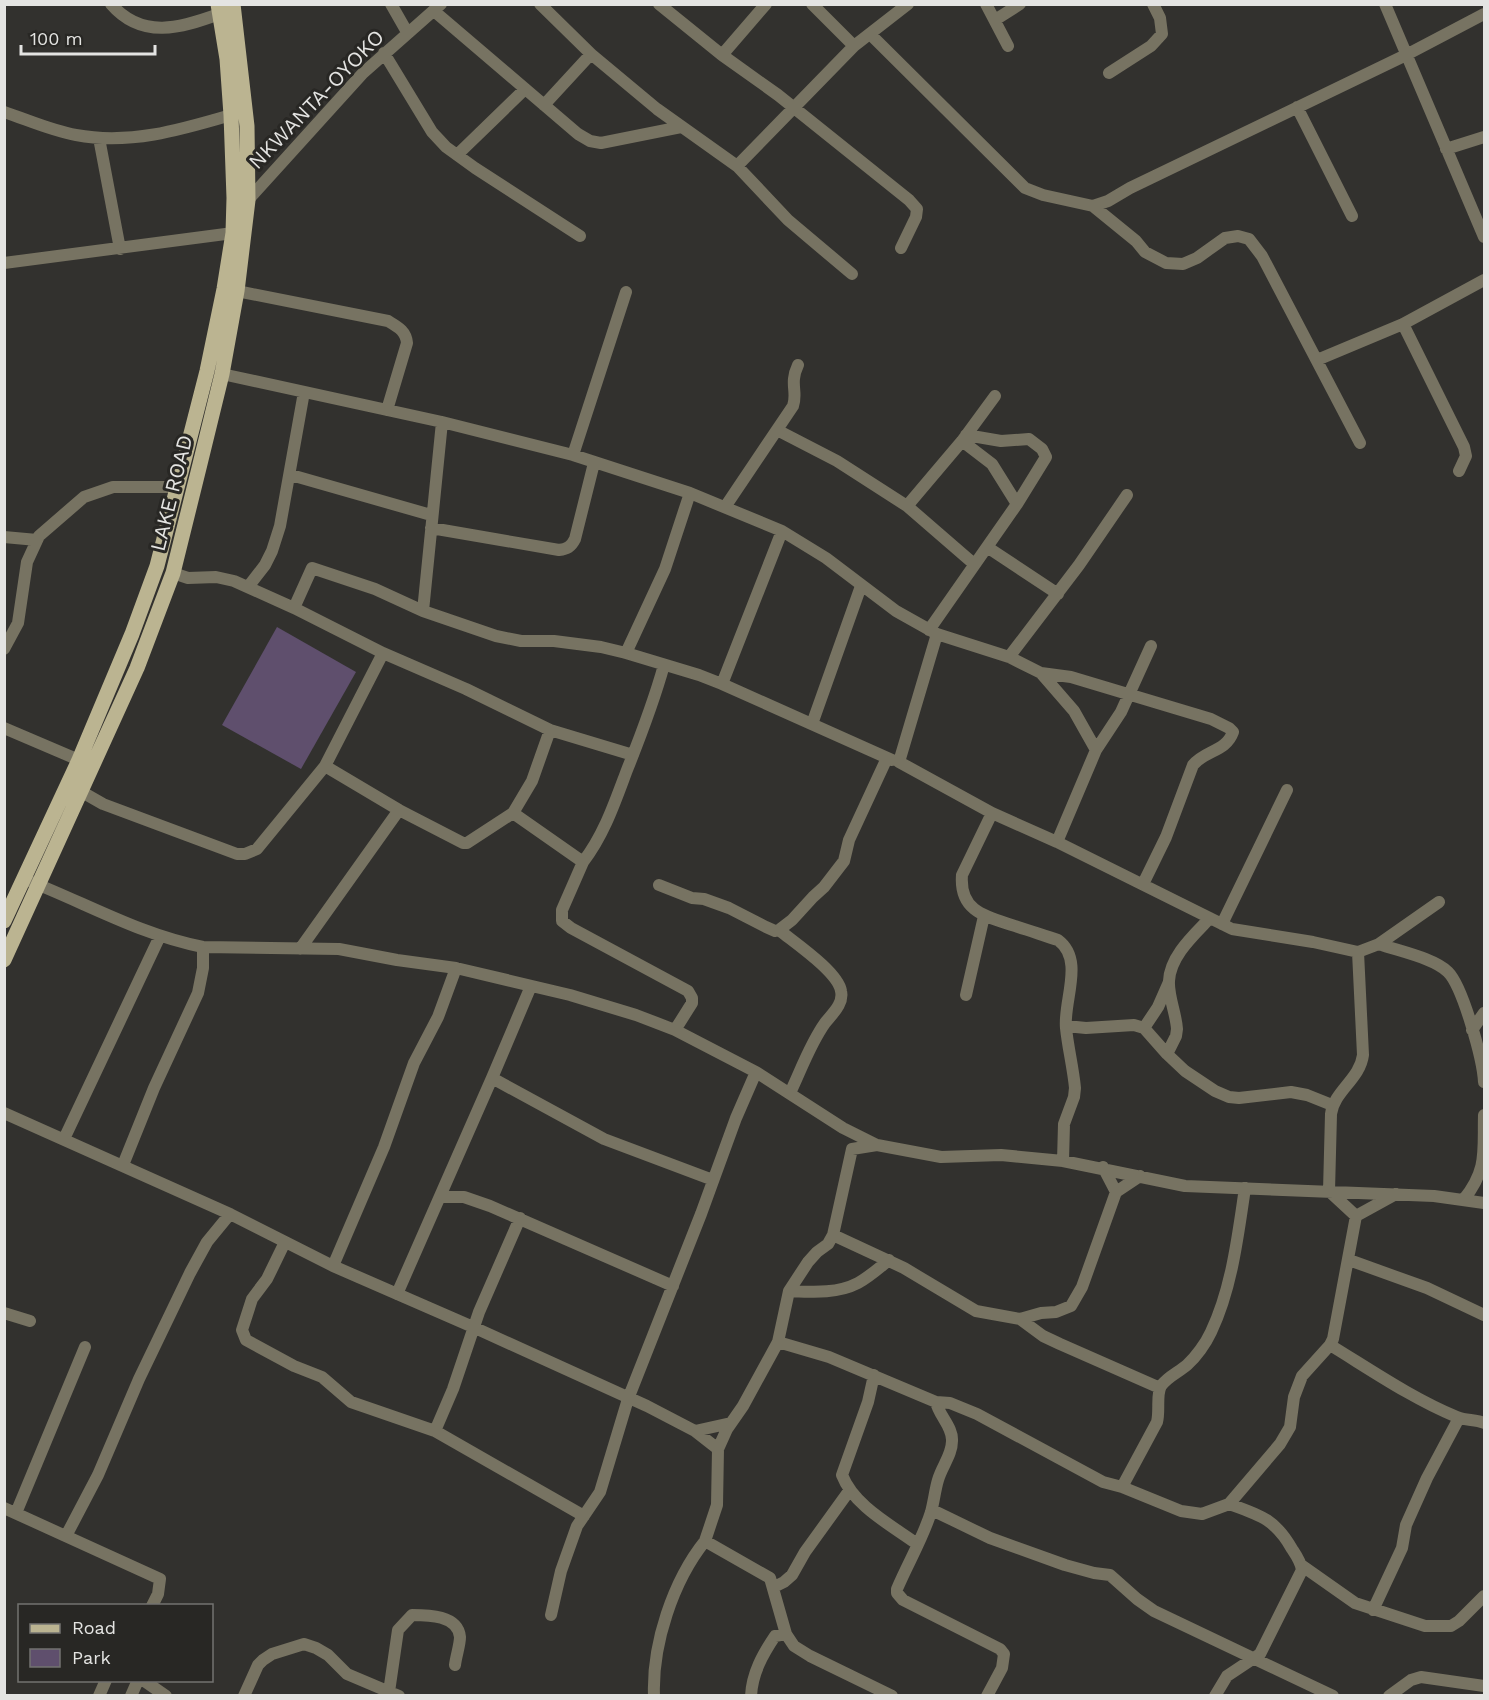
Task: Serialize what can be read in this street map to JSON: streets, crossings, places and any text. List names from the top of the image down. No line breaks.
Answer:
{"streets":{"main road":["LAKE ROAD"],"street":["NKWANTA-OYOKO"]},"crossings":[["NKWANTA-OYOKO","LAKE ROAD"]],"legend":["Road","Park"],"scale_bar":"100 m"}
